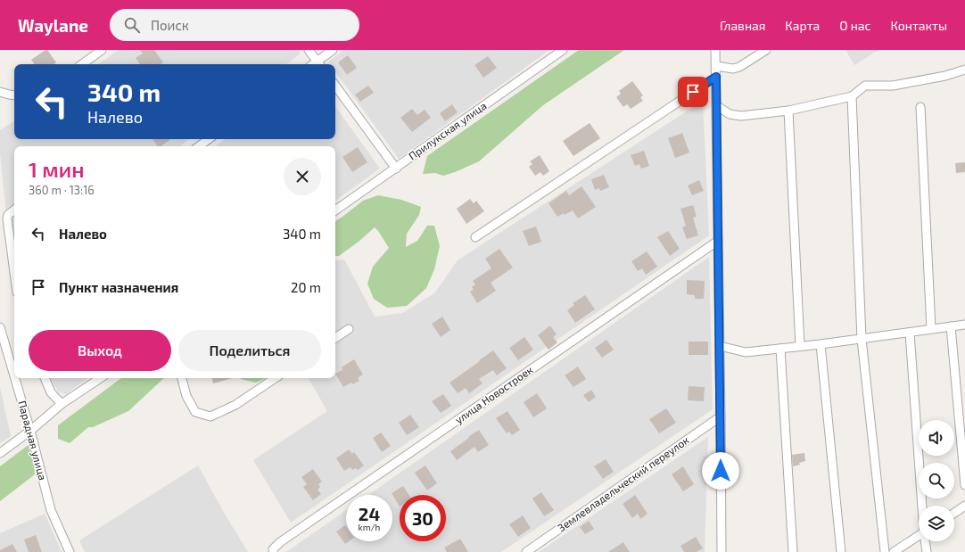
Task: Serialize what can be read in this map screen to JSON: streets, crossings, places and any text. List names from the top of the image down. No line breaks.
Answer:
{"streets":{"street":["Прилукская улица","улица Новостроек","Парадная улица","Землевладельческий переулок"]},"page":{"header":"Waylane","search":"Поиск","nav":["Главная","Карта","О нас","Контакты"],"turn":["340 m","Налево"],"heading":["1 мин","360 m · 13:16"],"list":[{"name":"Налево","value":"340 m"},{"name":"Пункт назначения","value":"20 m"}],"buttons":["Выход","Поделиться"],"speed":"24 km/h","limit":"30"}}
